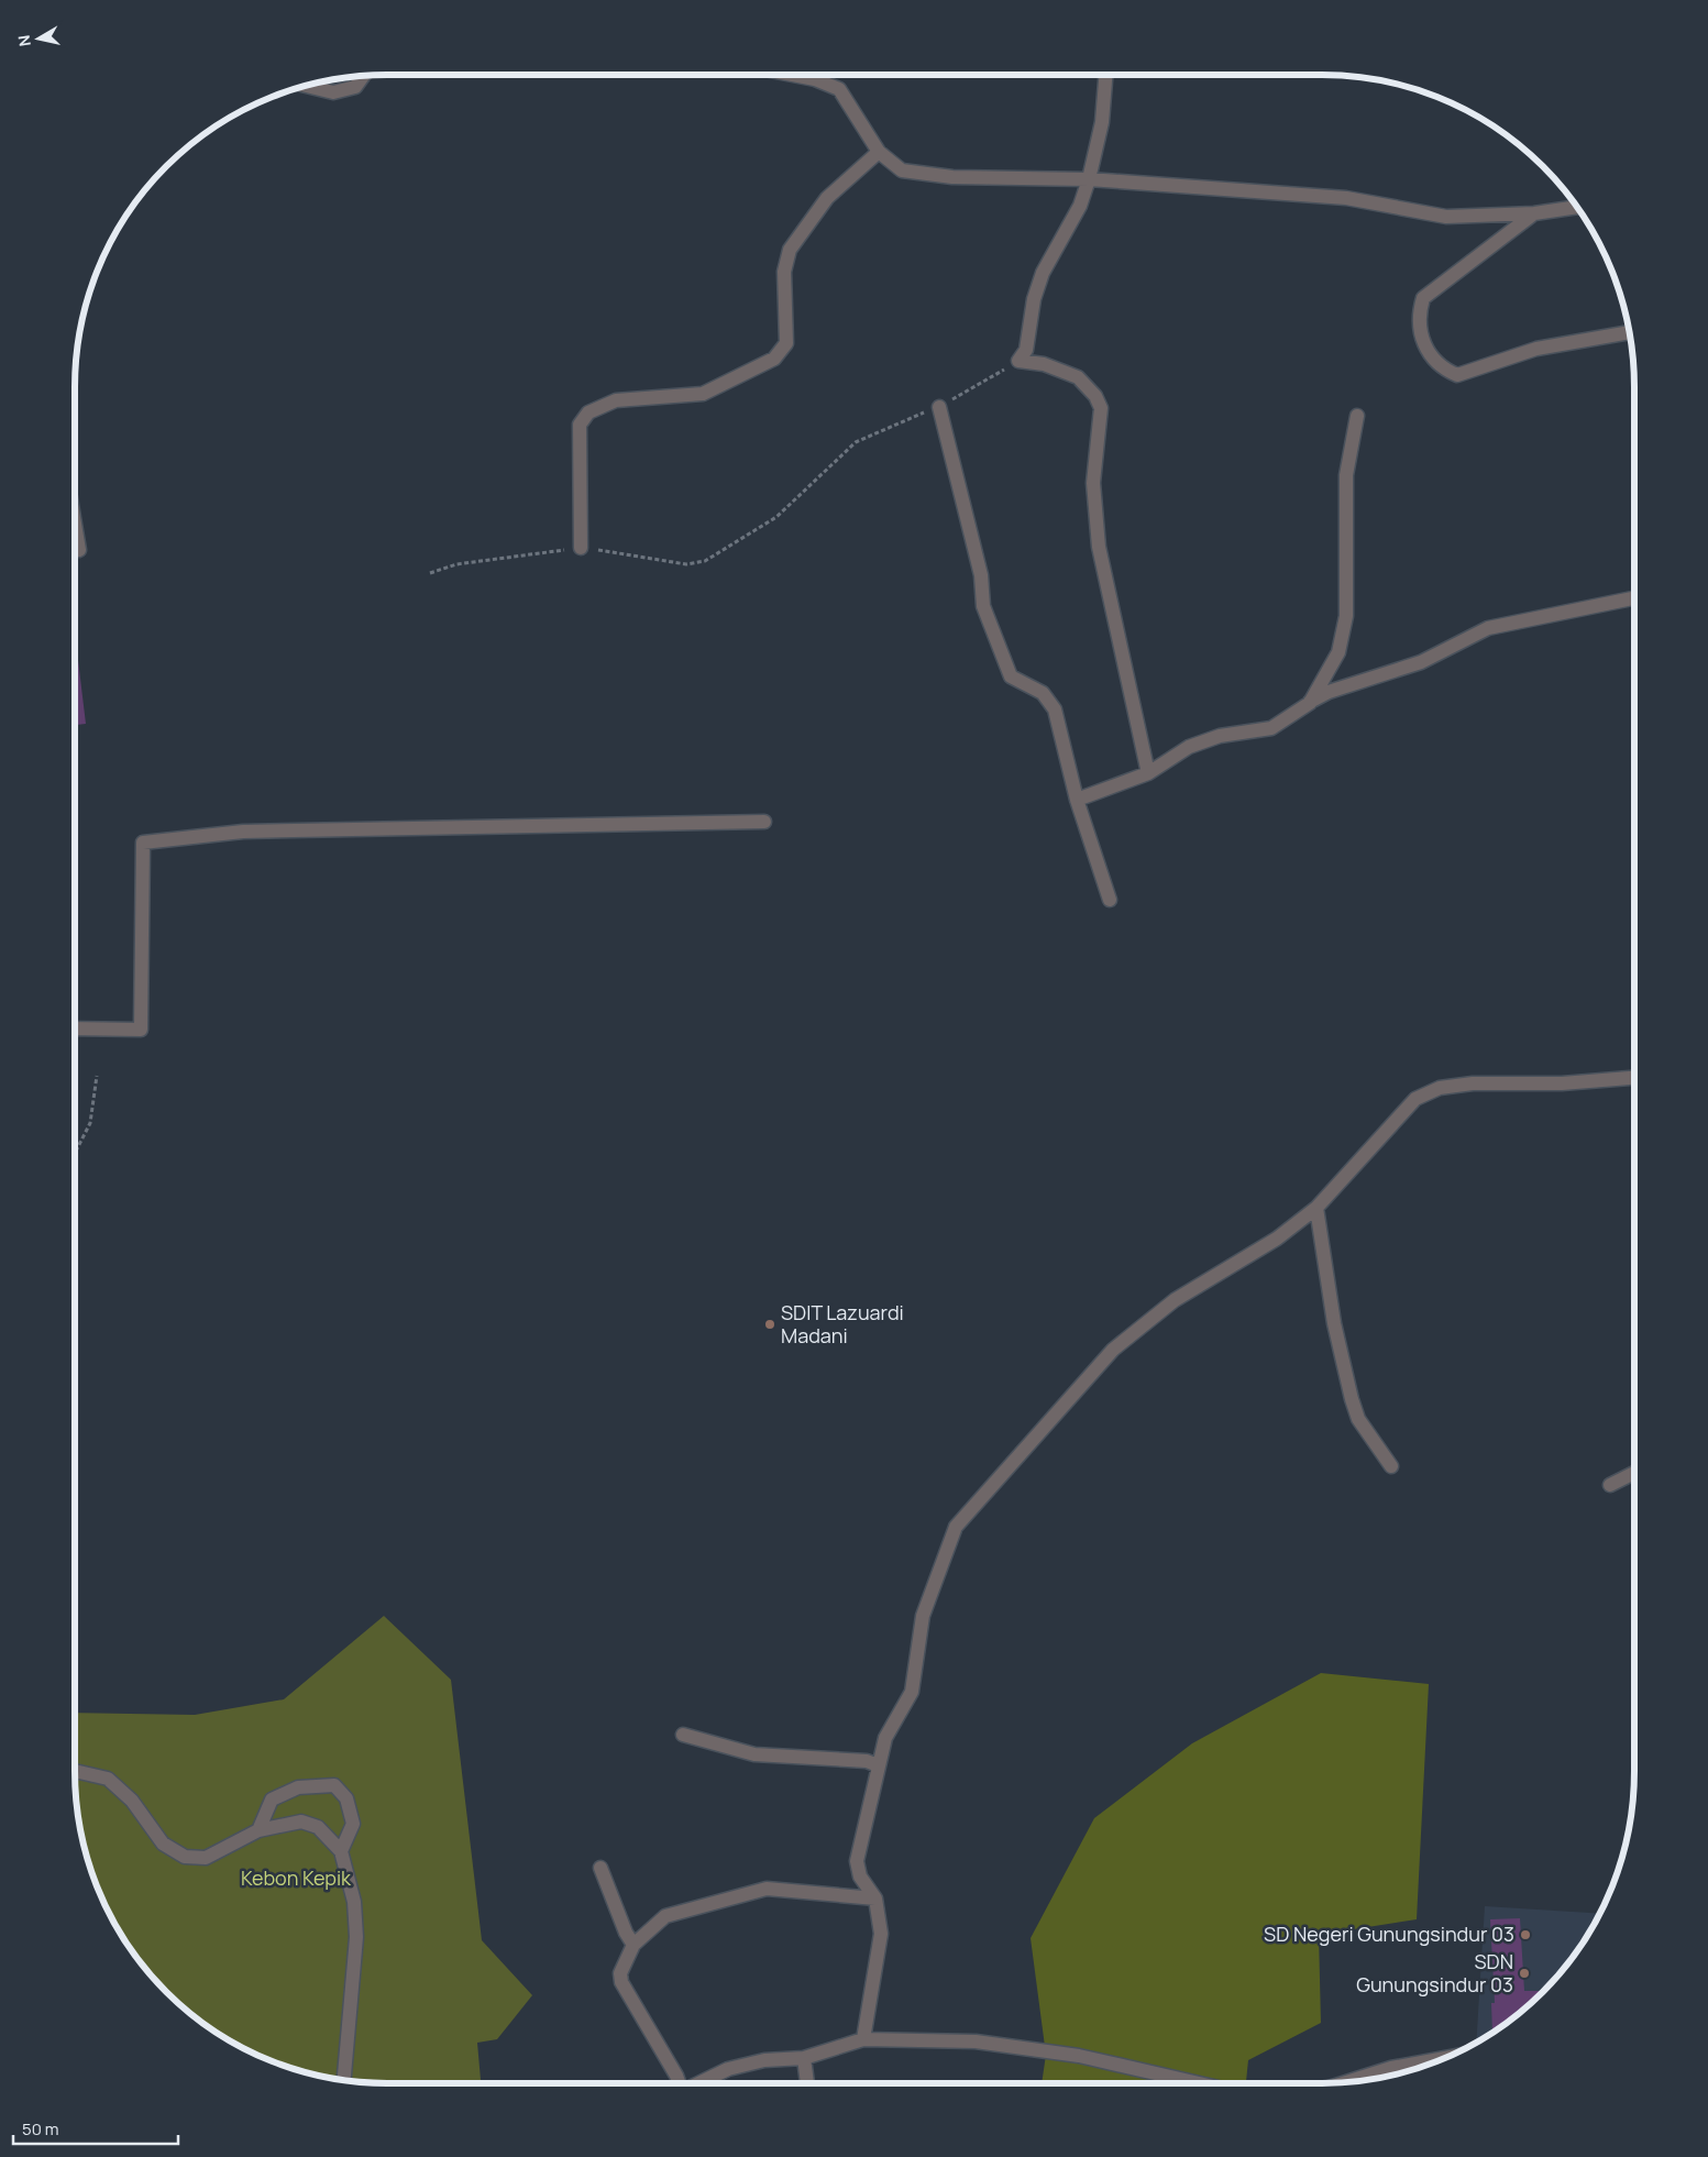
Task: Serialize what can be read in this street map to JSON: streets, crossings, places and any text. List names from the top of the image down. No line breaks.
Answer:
{"parks":["Kebon Kepik"],"places":["SDIT Lazuardi Madani","SD Negeri Gunungsindur 03","SDN Gunungsindur 03"],"scale_bar":"50 m","north":"left"}
